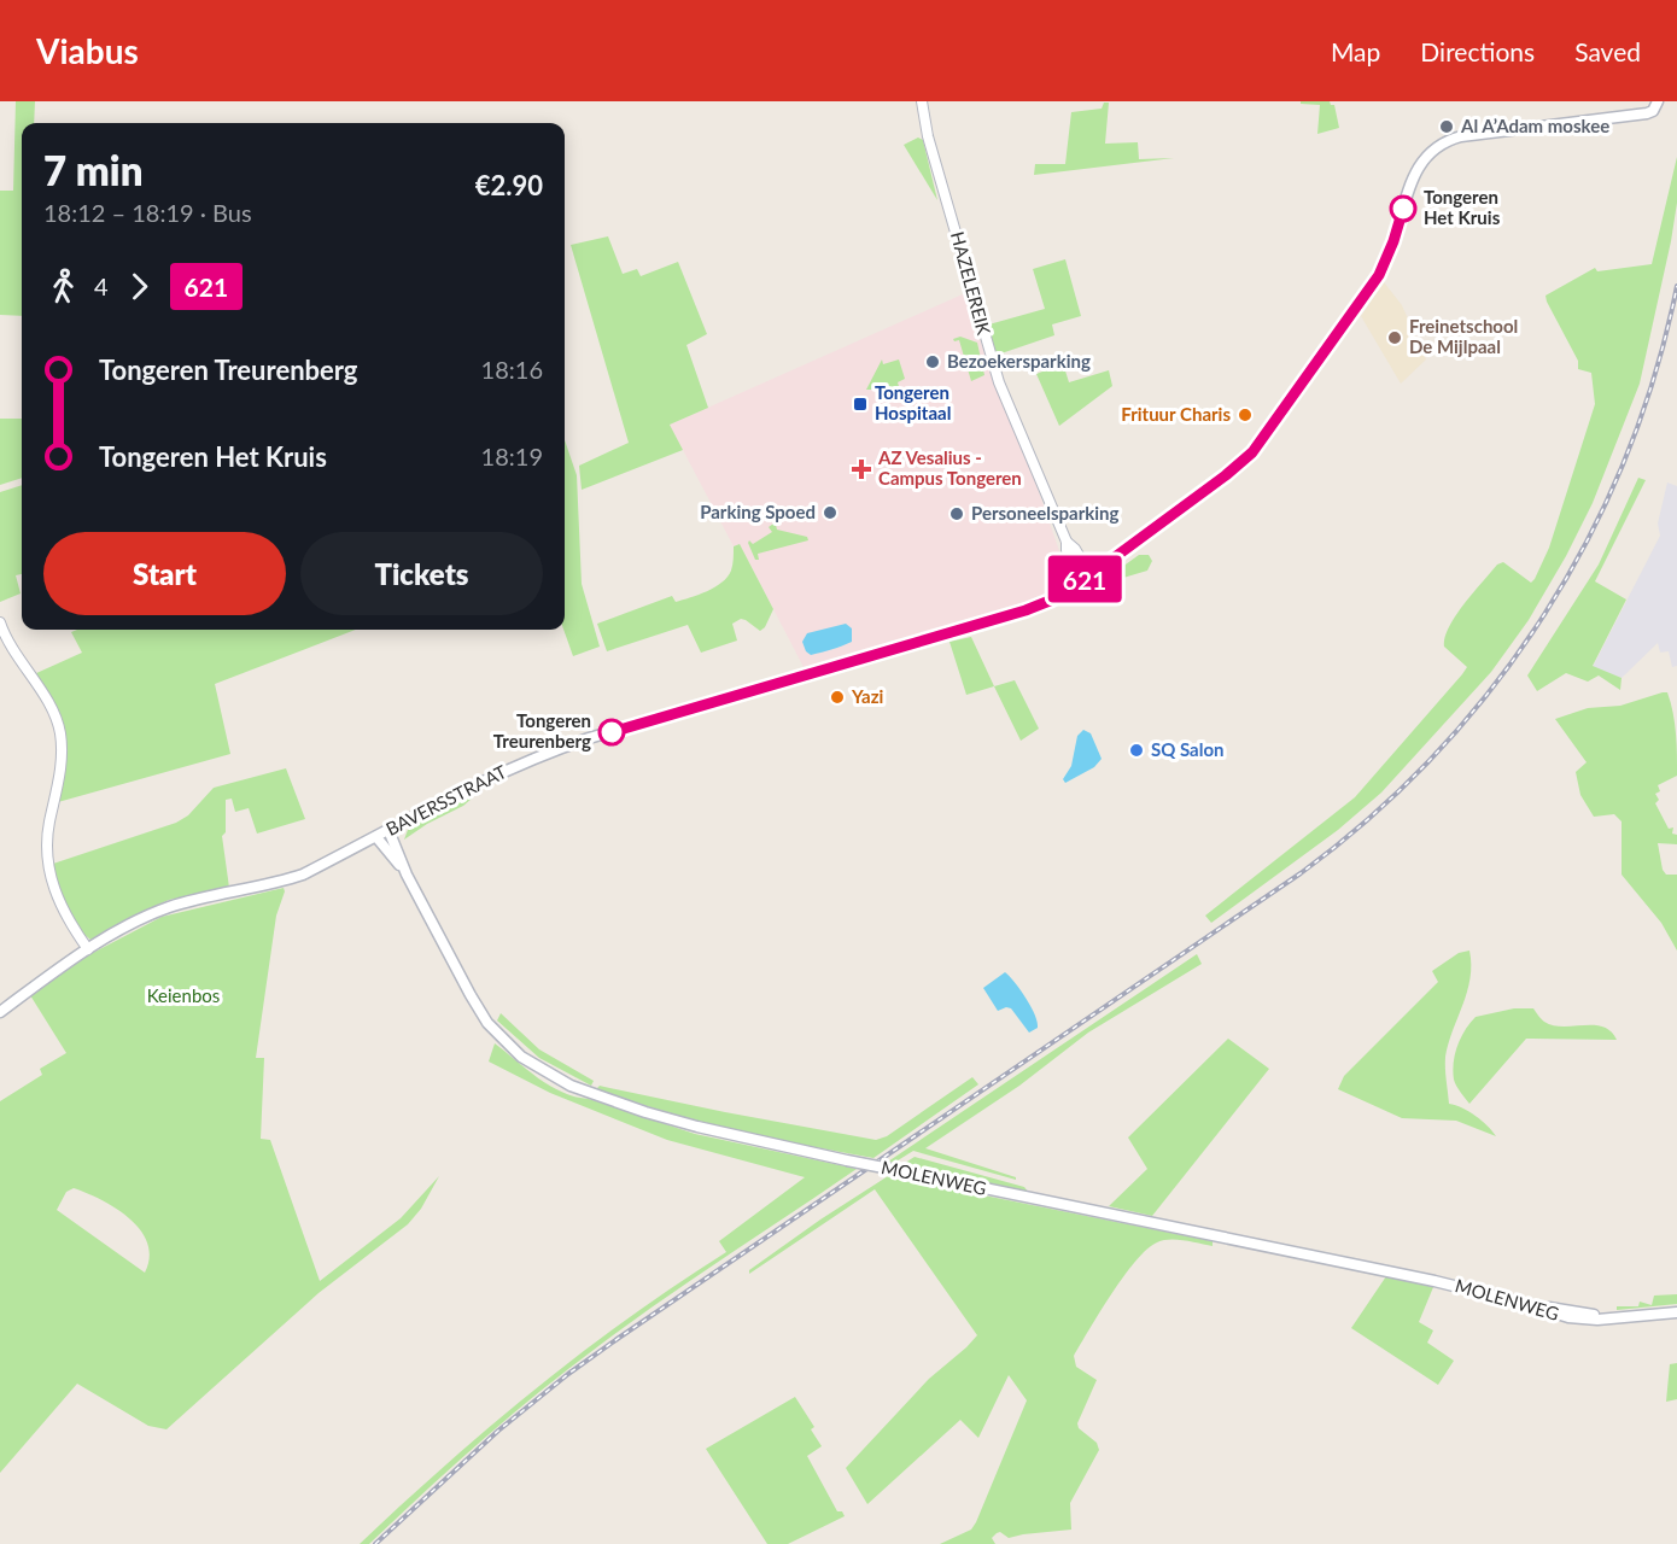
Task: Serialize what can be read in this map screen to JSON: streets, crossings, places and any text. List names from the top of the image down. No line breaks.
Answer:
{"streets":{"main road":["BAVERSSTRAAT","MOLENWEG"],"street":["HAZELEREIK"]},"crossings":[["HAZELEREIK","BAVERSSTRAAT"],["BAVERSSTRAAT","MOLENWEG"]],"parks":["Keienbos"],"places":{"other":["Al A’Adam moskee","Tongeren Het Kruis","Freinetschool De Mijlpaal","Bezoekersparking","Frituur Charis","Parking Spoed","Personeelsparking","Yazi","Tongeren Treurenberg","SQ Salon"],"transit":["Tongeren Hospitaal"],"health":["AZ Vesalius - Campus Tongeren"]},"lines":["bus line 621"],"page":{"header":"Viabus","nav":["Map","Directions","Saved"],"on_map":"621","heading":["7 min","18:12 – 18:19 · Bus","€2.90"],"legs":["4","621"],"list":[{"name":"Tongeren Treurenberg","value":"18:16"},{"name":"Tongeren Het Kruis","value":"18:19"}],"buttons":["Start","Tickets"]}}
